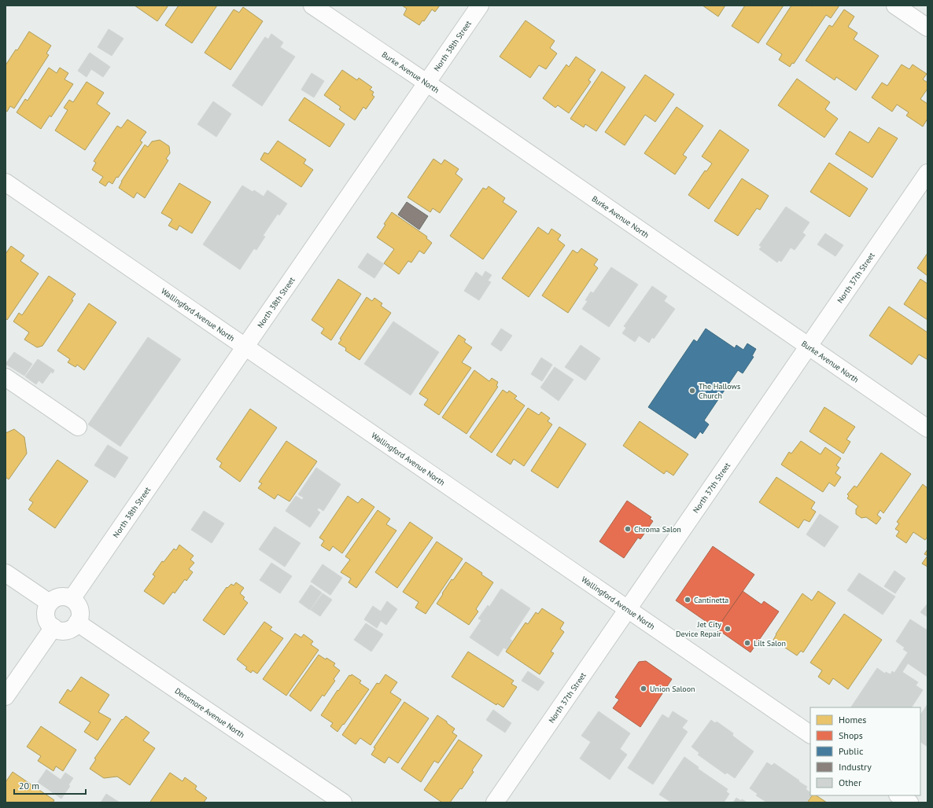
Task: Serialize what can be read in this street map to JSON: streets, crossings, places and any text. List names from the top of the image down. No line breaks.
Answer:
{"streets":{"street":["North 38th Street","Burke Avenue North","North 37th Street","Wallingford Avenue North","Densmore Avenue North"]},"crossings":[["North 38th Street","Burke Avenue North"],["North 38th Street","Wallingford Avenue North"],["North 38th Street","Densmore Avenue North"],["Burke Avenue North","North 37th Street"],["North 37th Street","Wallingford Avenue North"]],"places":["The Hallows Church","Chroma Salon","Cantinetta","Jet City Device Repair","Lilt Salon","Union Saloon"],"legend":["Homes","Shops","Public","Industry","Other"],"scale_bar":"20 m"}
